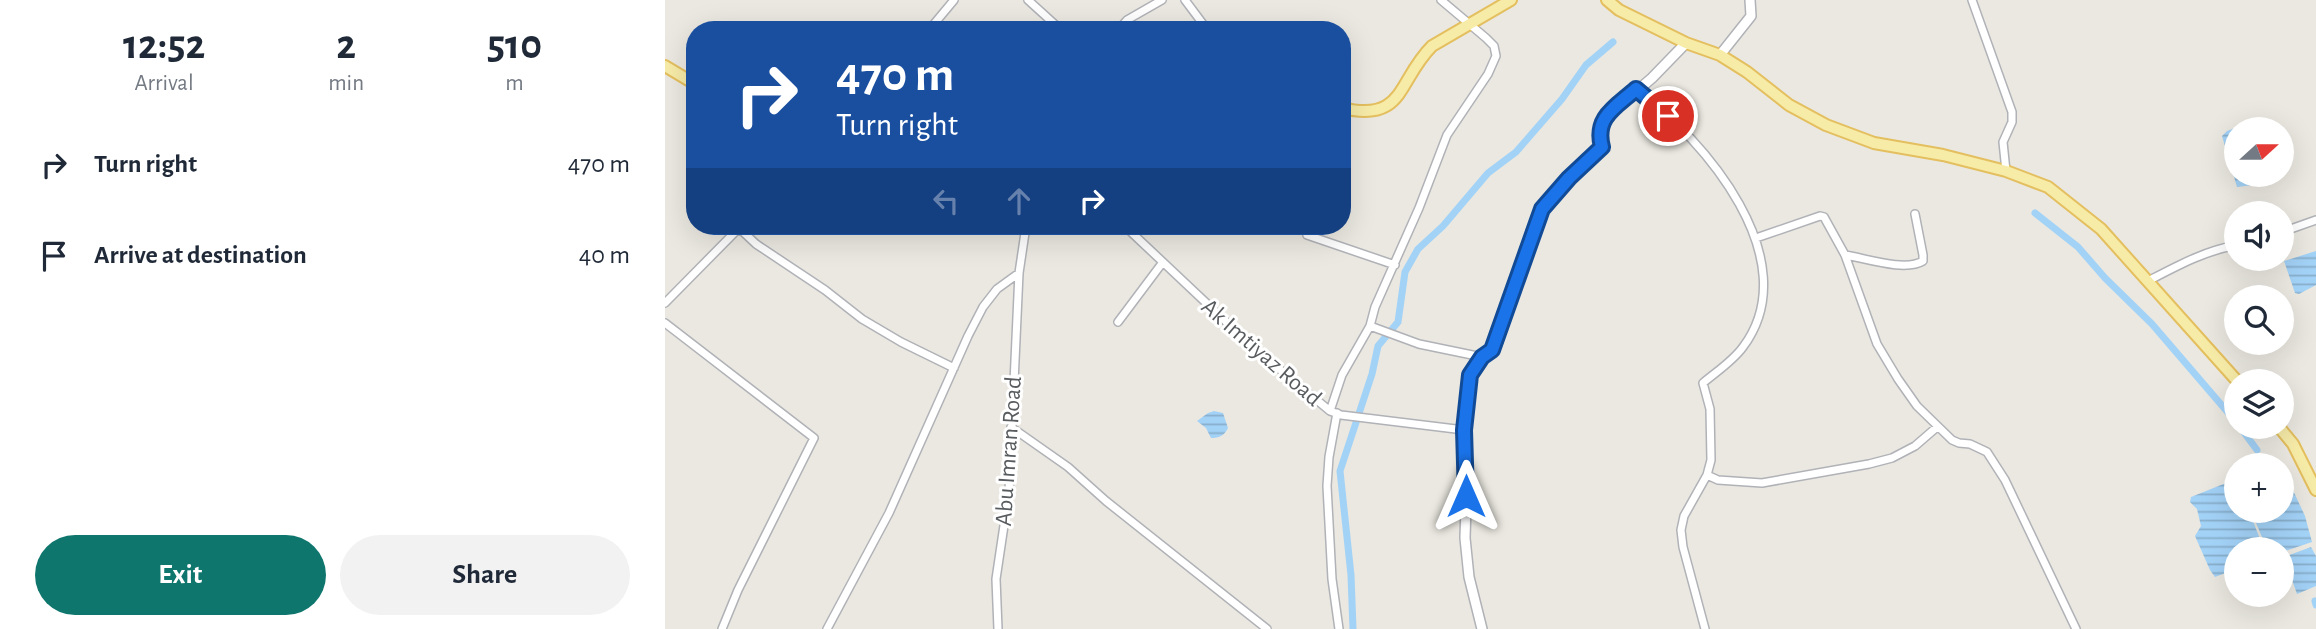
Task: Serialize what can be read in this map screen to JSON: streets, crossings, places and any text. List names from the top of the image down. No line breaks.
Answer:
{"streets":{"street":["Ak Imtiyaz Road","Abu Imran Road"]},"north":"right","page":{"eta":["12:52","Arrival","2","min","510","m"],"turn":["470 m","Turn right"],"map_buttons":["+","−"],"list":[{"name":"Turn right","value":"470 m"},{"name":"Arrive at destination","value":"40 m"}],"buttons":["Exit","Share"]}}
